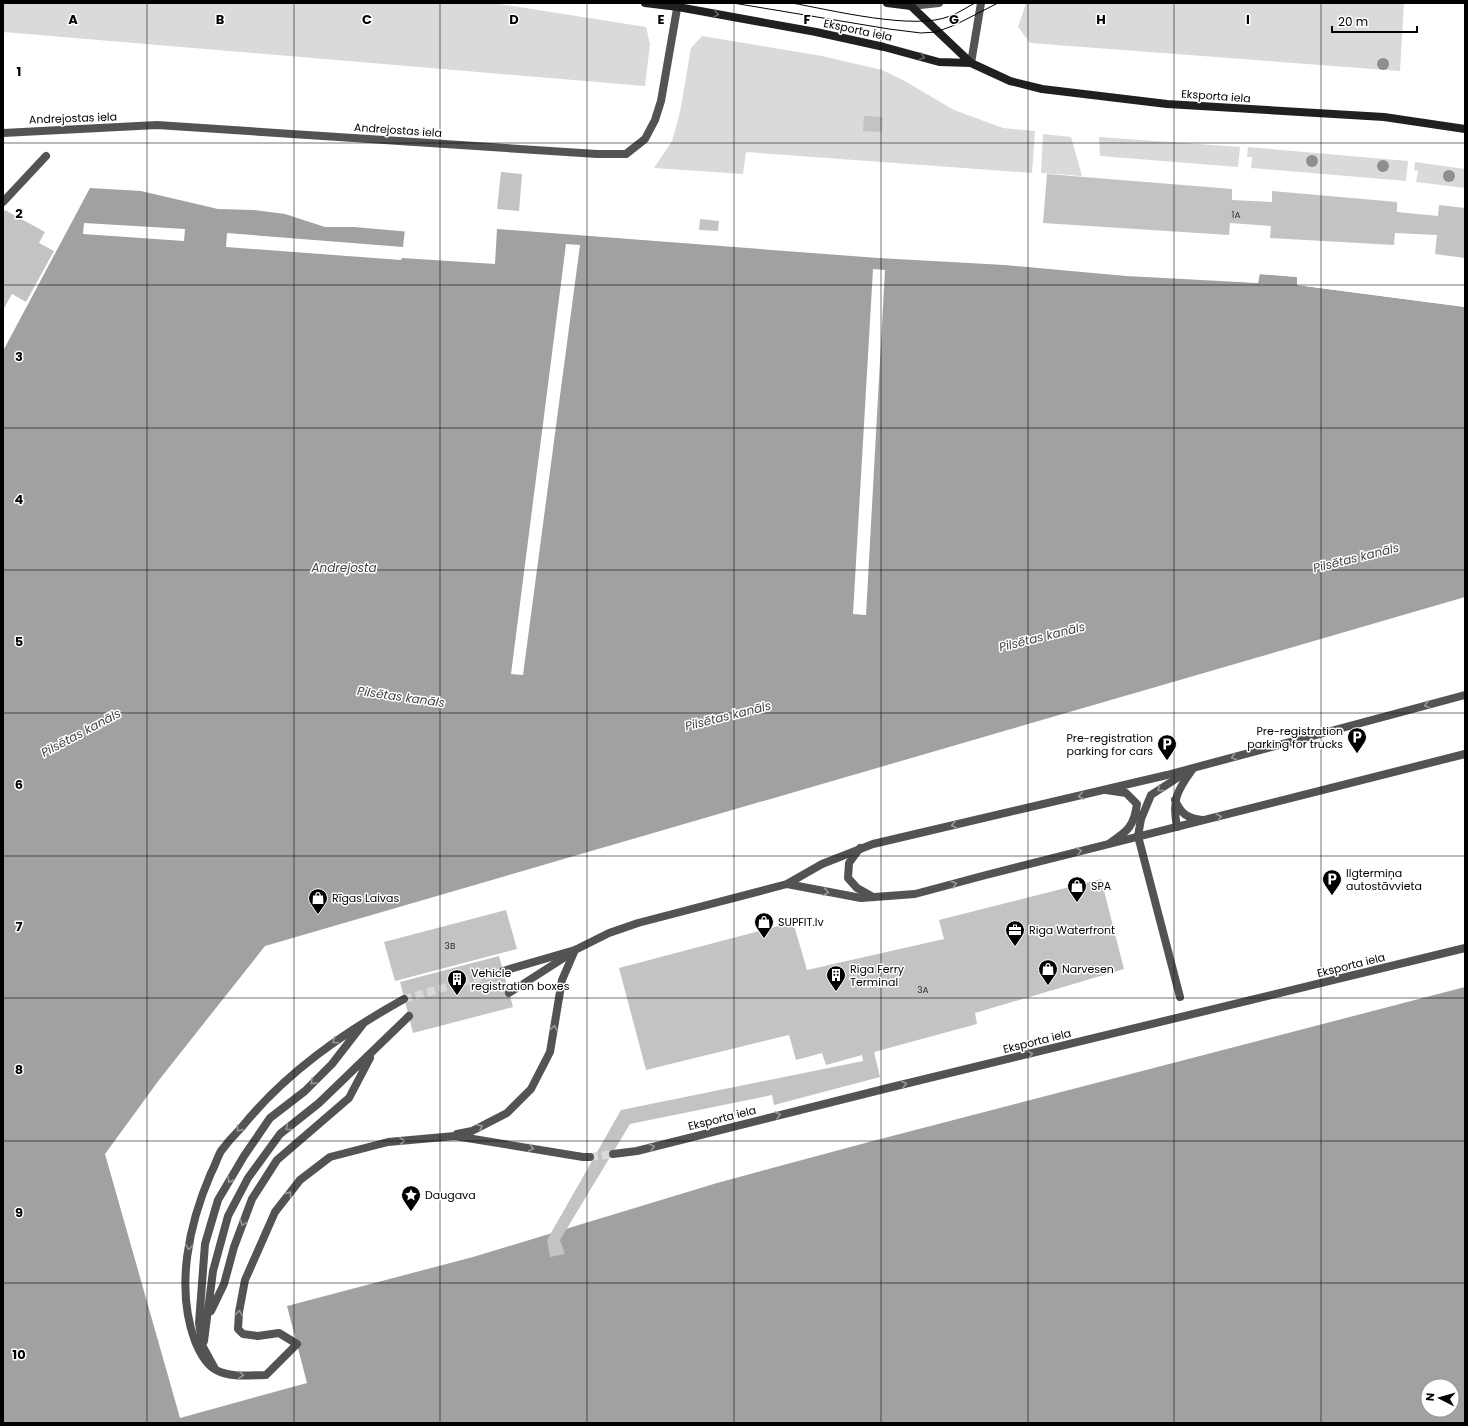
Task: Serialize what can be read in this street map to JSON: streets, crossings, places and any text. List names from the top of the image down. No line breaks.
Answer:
{"streets":{"main road":["Eksporta iela"],"street":["Andrejostas iela"]},"crossings":[["Eksporta iela","Andrejostas iela"]],"one_way":["Eksporta iela"],"water":["Pilsētas kanāls","Andrejosta"],"places":{"parking":["Pre-registration parking for trucks","Pre-registration parking for cars","Ilgtermiņa autostāvvieta"],"shop":["SPA","Rīgas Laivas","SUPFIT.lv","Narvesen"],"office":["Riga Waterfront"],"building":["Riga Ferry Terminal","Vehicle registration boxes"],"place":["Daugava"]},"house_numbers":["1A","3B","3A"],"scale_bar":"20 m","north":"left","grid":{"columns":["A","B","C","D","E","F","G","H","I"],"rows":["1","2","3","4","5","6","7","8","9","10"]}}
